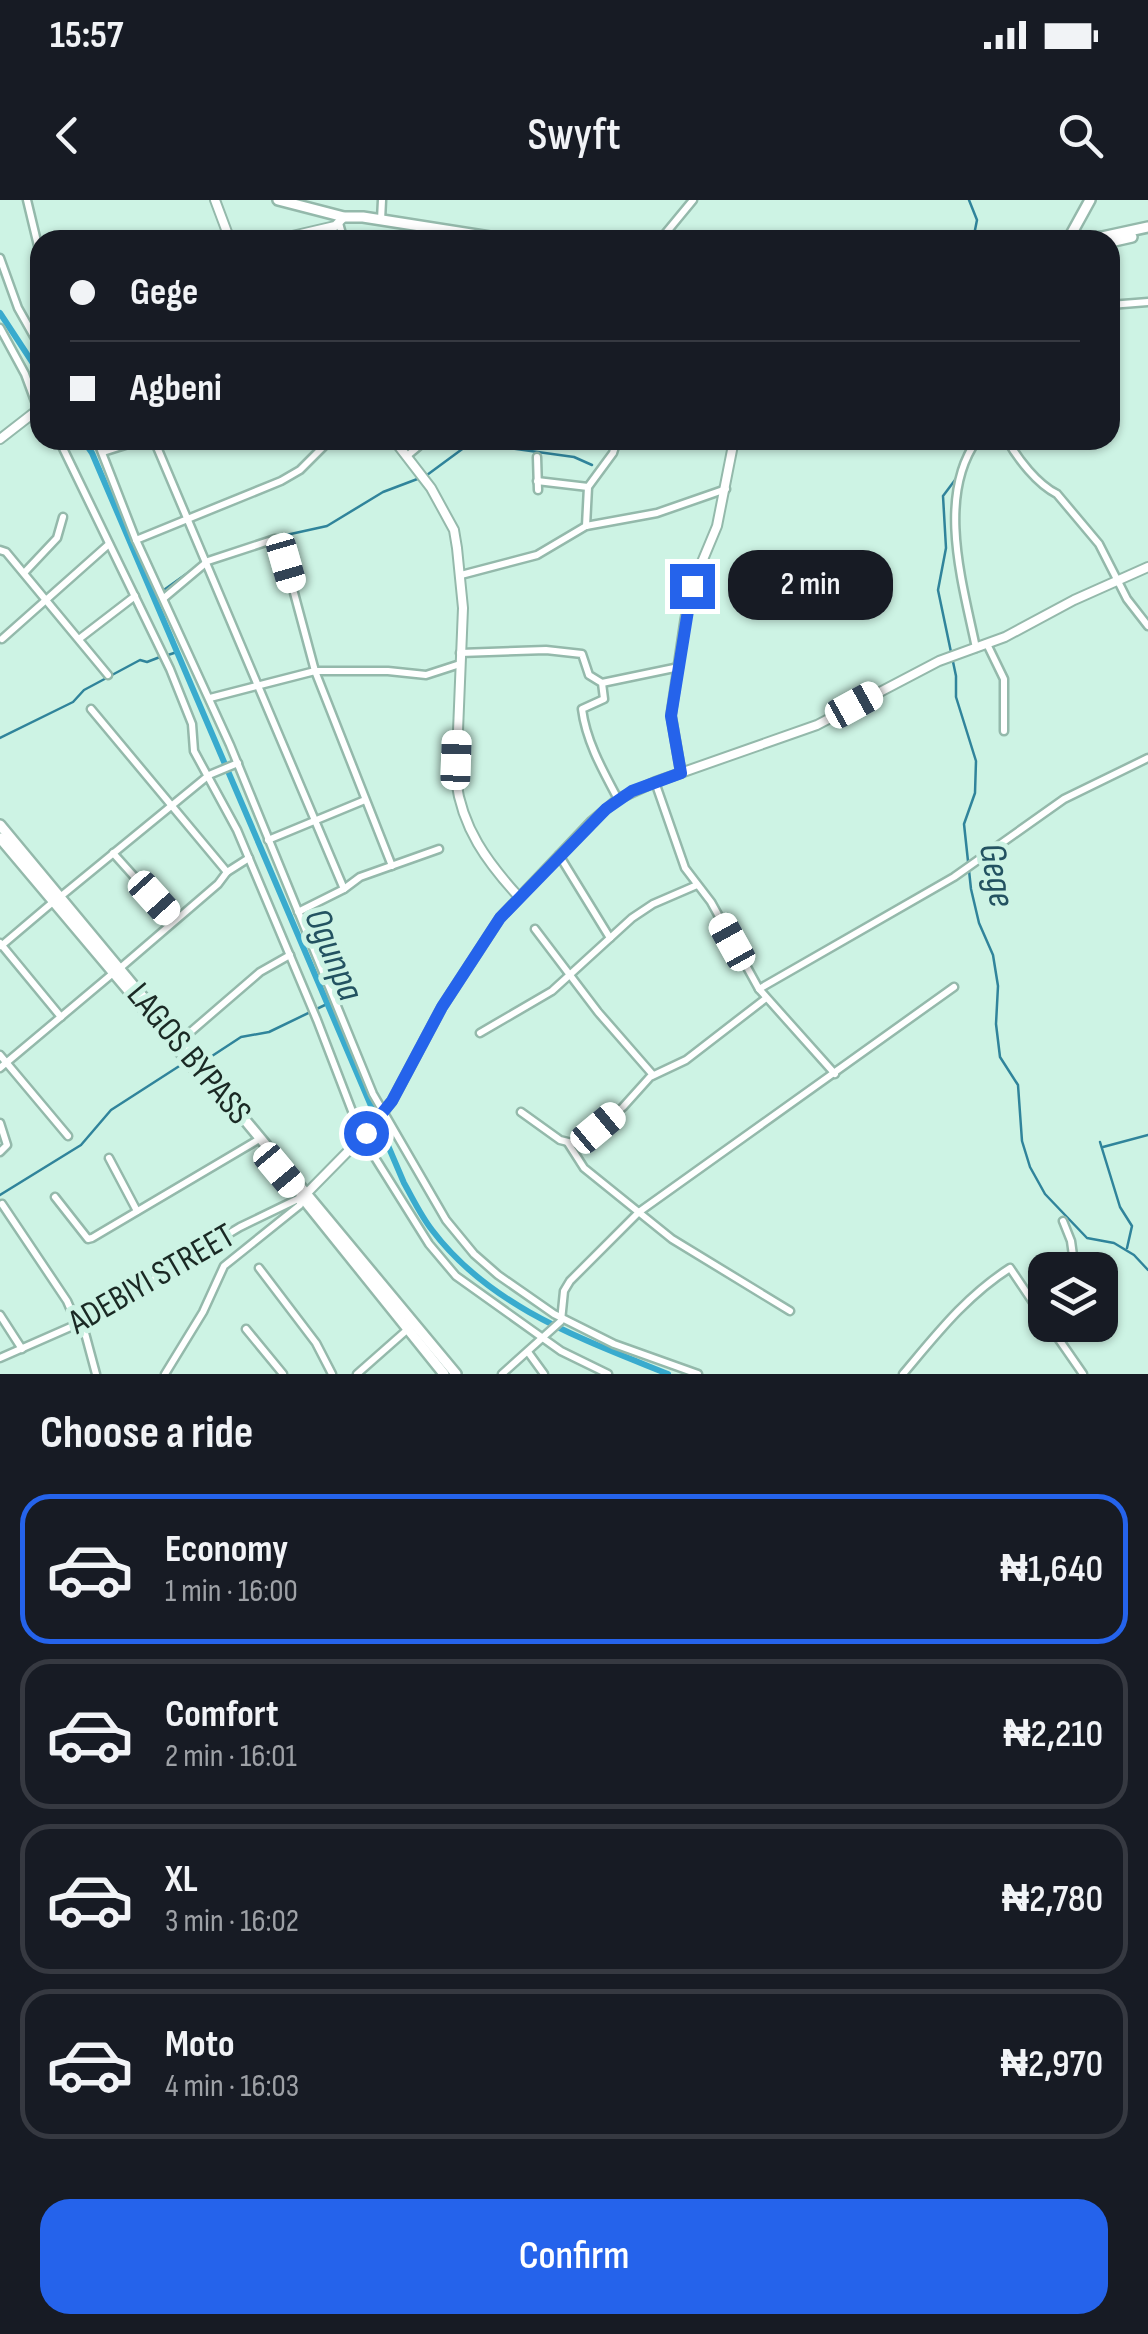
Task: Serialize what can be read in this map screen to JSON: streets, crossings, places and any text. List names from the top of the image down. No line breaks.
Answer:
{"streets":{"main road":["LAGOS BYPASS"],"street":["ADEBIYI STREET"]},"crossings":[["LAGOS BYPASS","ADEBIYI STREET"]],"water":["Gege","Ogunpa"],"page":{"status":"15:57","header":"Swyft","banner":["Gege","Agbeni"],"bubble":"2 min","heading":"Choose a ride","list":[{"name":"Economy","note":"1 min · 16:00","value":"₦1,640"},{"name":"Comfort","note":"2 min · 16:01","value":"₦2,210"},{"name":"XL","note":"3 min · 16:02","value":"₦2,780"},{"name":"Moto","note":"4 min · 16:03","value":"₦2,970"}],"buttons":"Confirm"}}
